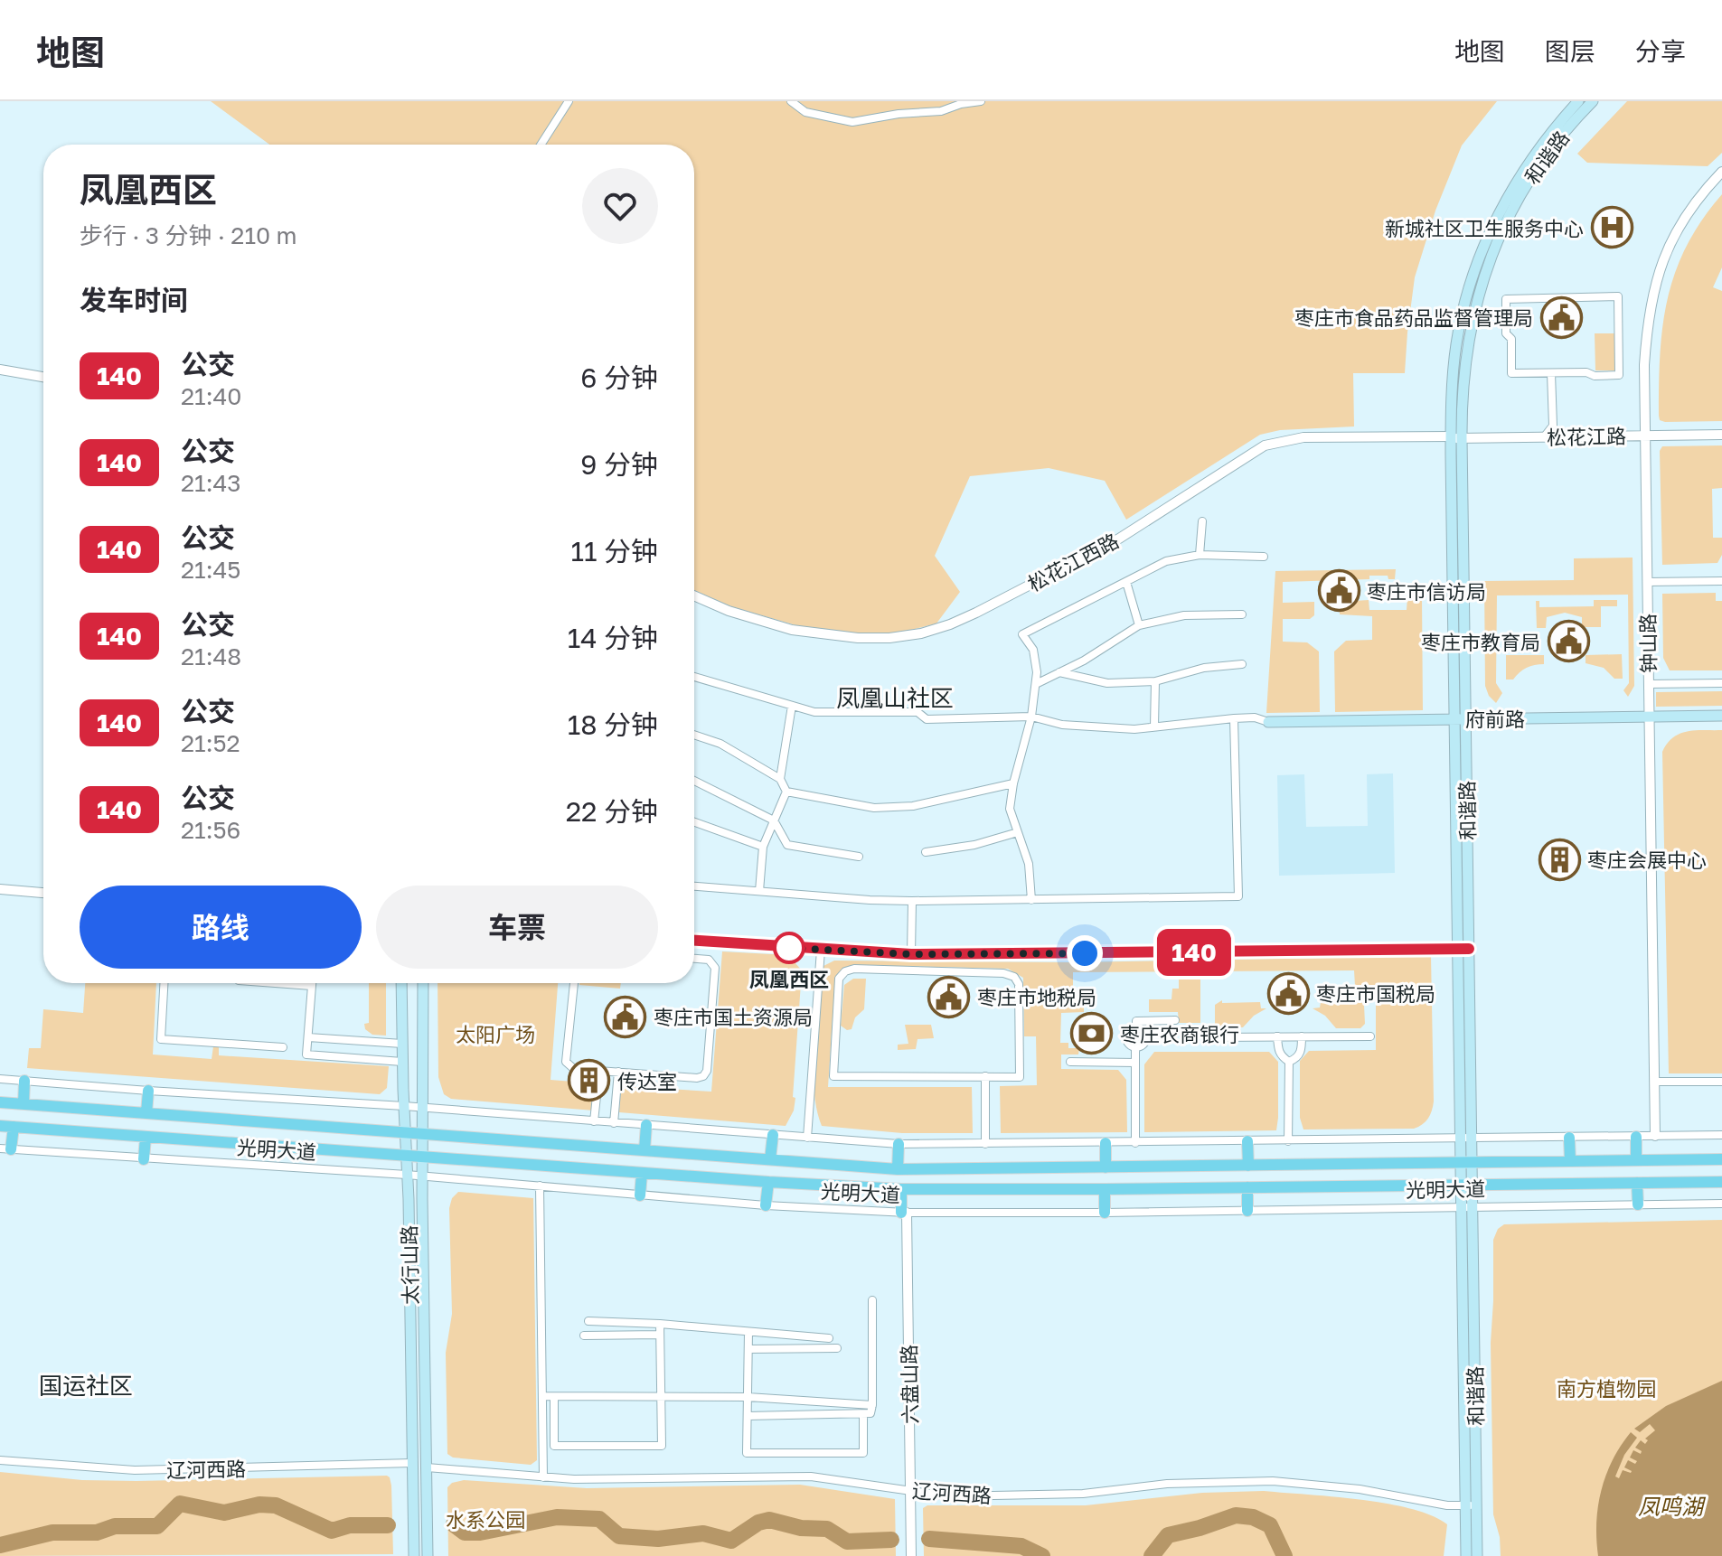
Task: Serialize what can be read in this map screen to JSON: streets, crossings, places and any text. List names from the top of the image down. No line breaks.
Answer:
{"streets":{"main road":["和谐路","府前路","光明大道","太行山路"],"street":["松花江路","松花江西路","钟山路","六盘山路","辽河西路"]},"crossings":[["和谐路","松花江路"],["和谐路","松花江西路"],["和谐路","府前路"],["和谐路","光明大道"],["和谐路","辽河西路"],["松花江路","松花江西路"],["松花江路","钟山路"],["钟山路","府前路"],["光明大道","太行山路"],["光明大道","六盘山路"],["太行山路","辽河西路"],["六盘山路","辽河西路"]],"districts":["凤凰山社区","国运社区"],"water":["凤鸣湖"],"parks":["太阳广场","南方植物园","水系公园"],"places":{"hospital":["新城社区卫生服务中心"],"public building":["枣庄市食品药品监督管理局","枣庄市信访局","枣庄市教育局","枣庄市国税局","枣庄市地税局","枣庄市国土资源局"],"building":["枣庄会展中心","传达室"],"other":["凤凰西区"],"bank":["枣庄农商银行"]},"lines":["bus line 140"],"page":{"header":"地图","nav":["地图","图层","分享"],"on_map":"140","heading":[["凤凰西区","步行 · 3 分钟 · 210 m"],"发车时间"],"list":[{"mark":"140","name":"公交","note":"21:40","value":"6 分钟"},{"mark":"140","name":"公交","note":"21:43","value":"9 分钟"},{"mark":"140","name":"公交","note":"21:45","value":"11 分钟"},{"mark":"140","name":"公交","note":"21:48","value":"14 分钟"},{"mark":"140","name":"公交","note":"21:52","value":"18 分钟"},{"mark":"140","name":"公交","note":"21:56","value":"22 分钟"}],"buttons":["路线","车票"]}}
